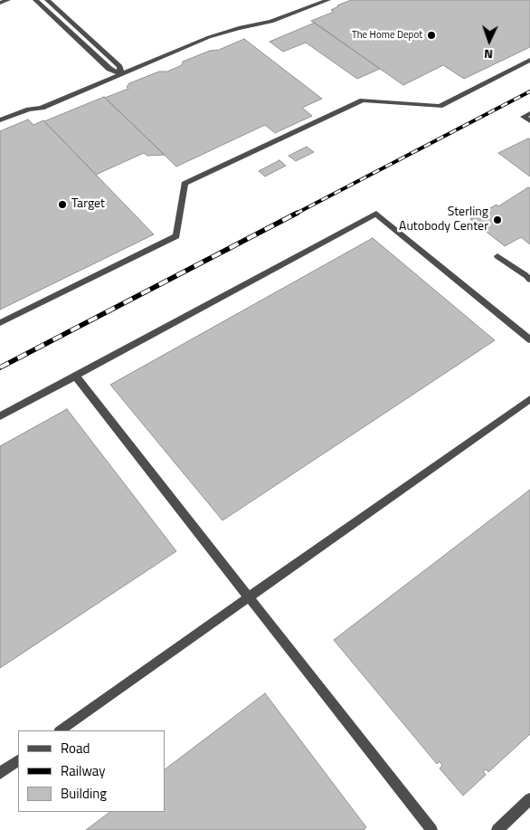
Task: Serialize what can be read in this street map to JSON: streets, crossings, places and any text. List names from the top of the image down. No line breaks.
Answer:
{"places":["The Home Depot","Target","Sterling Autobody Center"],"legend":["Road","Railway","Building"],"north":"bottom"}
